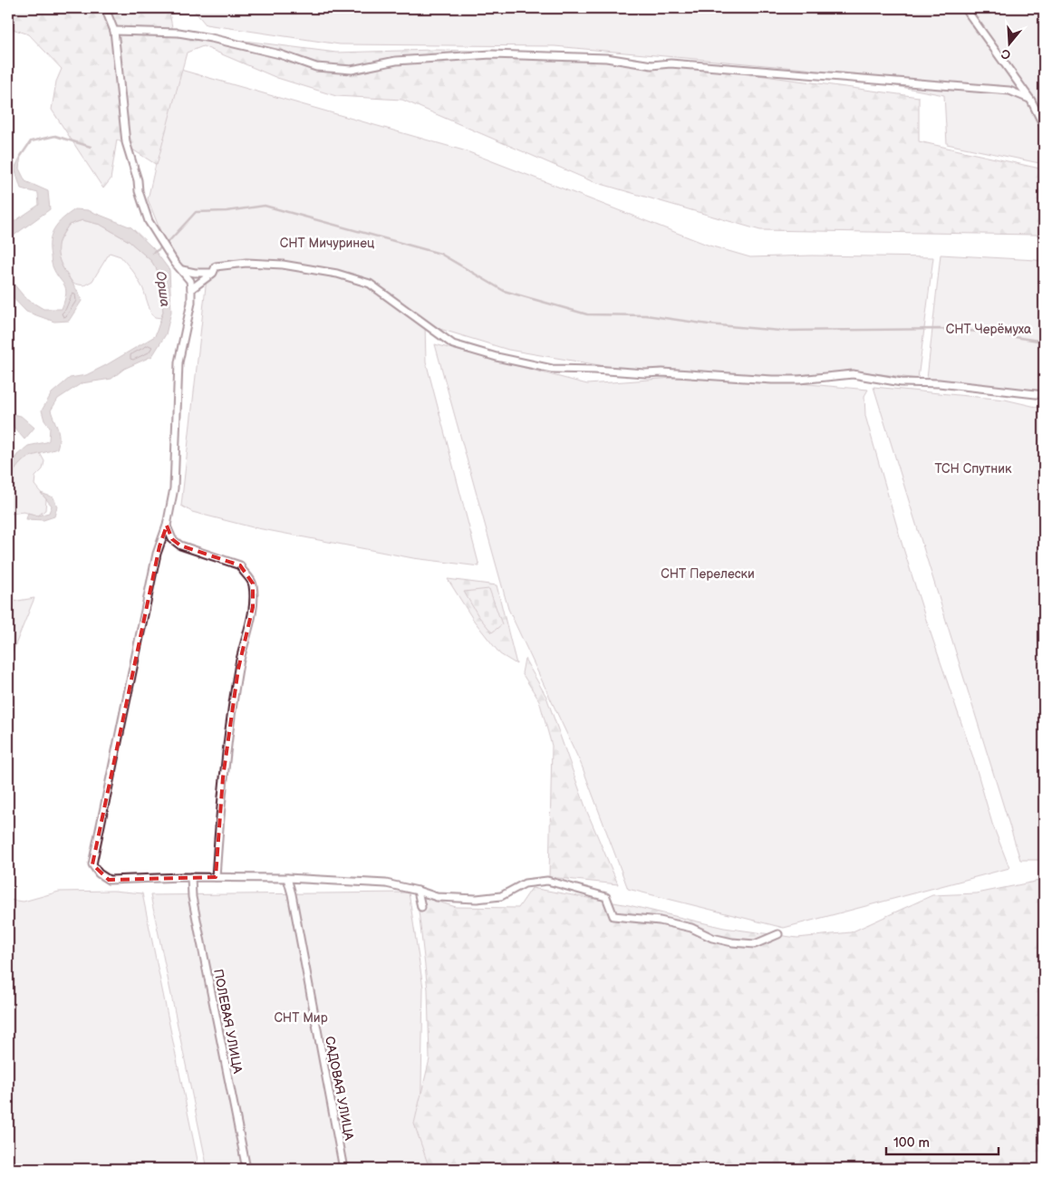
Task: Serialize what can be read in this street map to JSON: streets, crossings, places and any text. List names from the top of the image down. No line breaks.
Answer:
{"streets":{"street":["ПОЛЕВАЯ УЛИЦА","САДОВАЯ УЛИЦА"]},"water":["Орша"],"parks":["СНТ Мичуринец","СНТ Черёмуха","ТСН Спутник","СНТ Перелески","СНТ Мир"],"scale_bar":"100 m","north":"bottom"}
